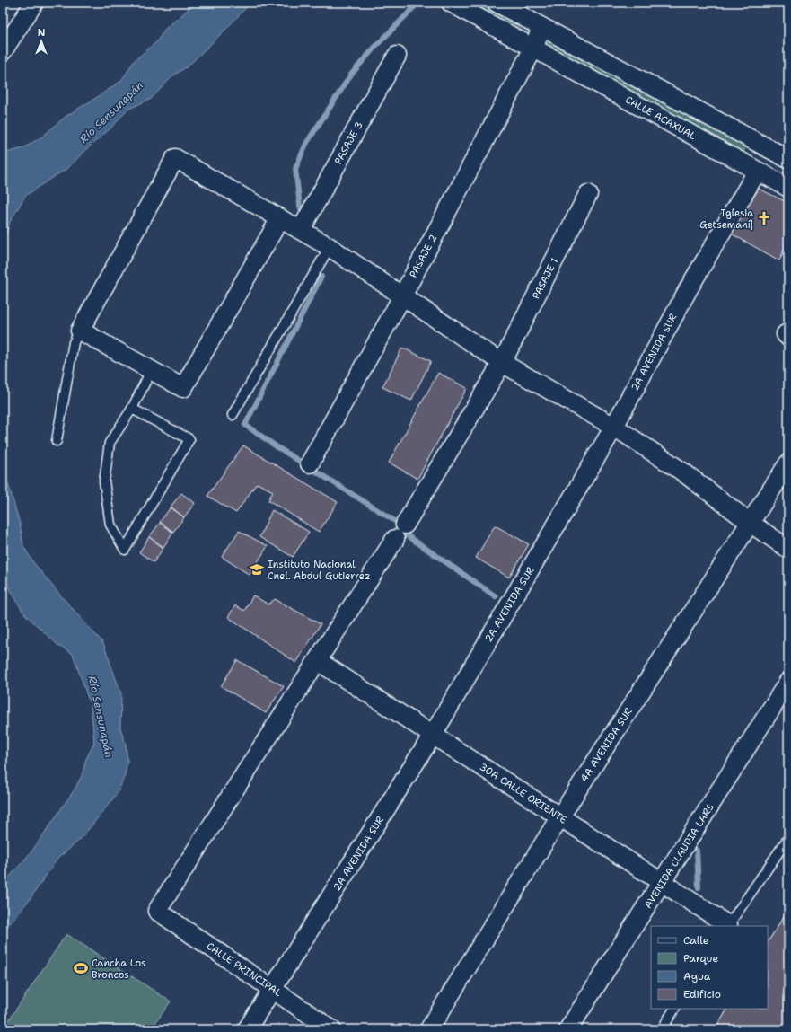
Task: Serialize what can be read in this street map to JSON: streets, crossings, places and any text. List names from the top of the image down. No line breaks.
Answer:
{"streets":{"street":["CALLE ACAXUAL","PASAJE 3","PASAJE 2","PASAJE 1","2A AVENIDA SUR","4A AVENIDA SUR","30A CALLE ORIENTE","AVENIDA CLAUDIA LARS","CALLE PRINCIPAL"]},"crossings":[["CALLE ACAXUAL","PASAJE 2"],["CALLE ACAXUAL","2A AVENIDA SUR"],["PASAJE 1","30A CALLE ORIENTE"],["PASAJE 1","CALLE PRINCIPAL"],["2A AVENIDA SUR","30A CALLE ORIENTE"],["2A AVENIDA SUR","CALLE PRINCIPAL"],["4A AVENIDA SUR","30A CALLE ORIENTE"],["30A CALLE ORIENTE","AVENIDA CLAUDIA LARS"]],"water":["Río Sensunapán"],"places":{"church":["Iglesia Getsemaní|"],"school or university":["Instituto Nacional Cnel. Abdul Gutierrez"],"sports":["Cancha Los Broncos"]},"legend":["Calle","Parque","Agua","Edificio"],"north":"top"}
